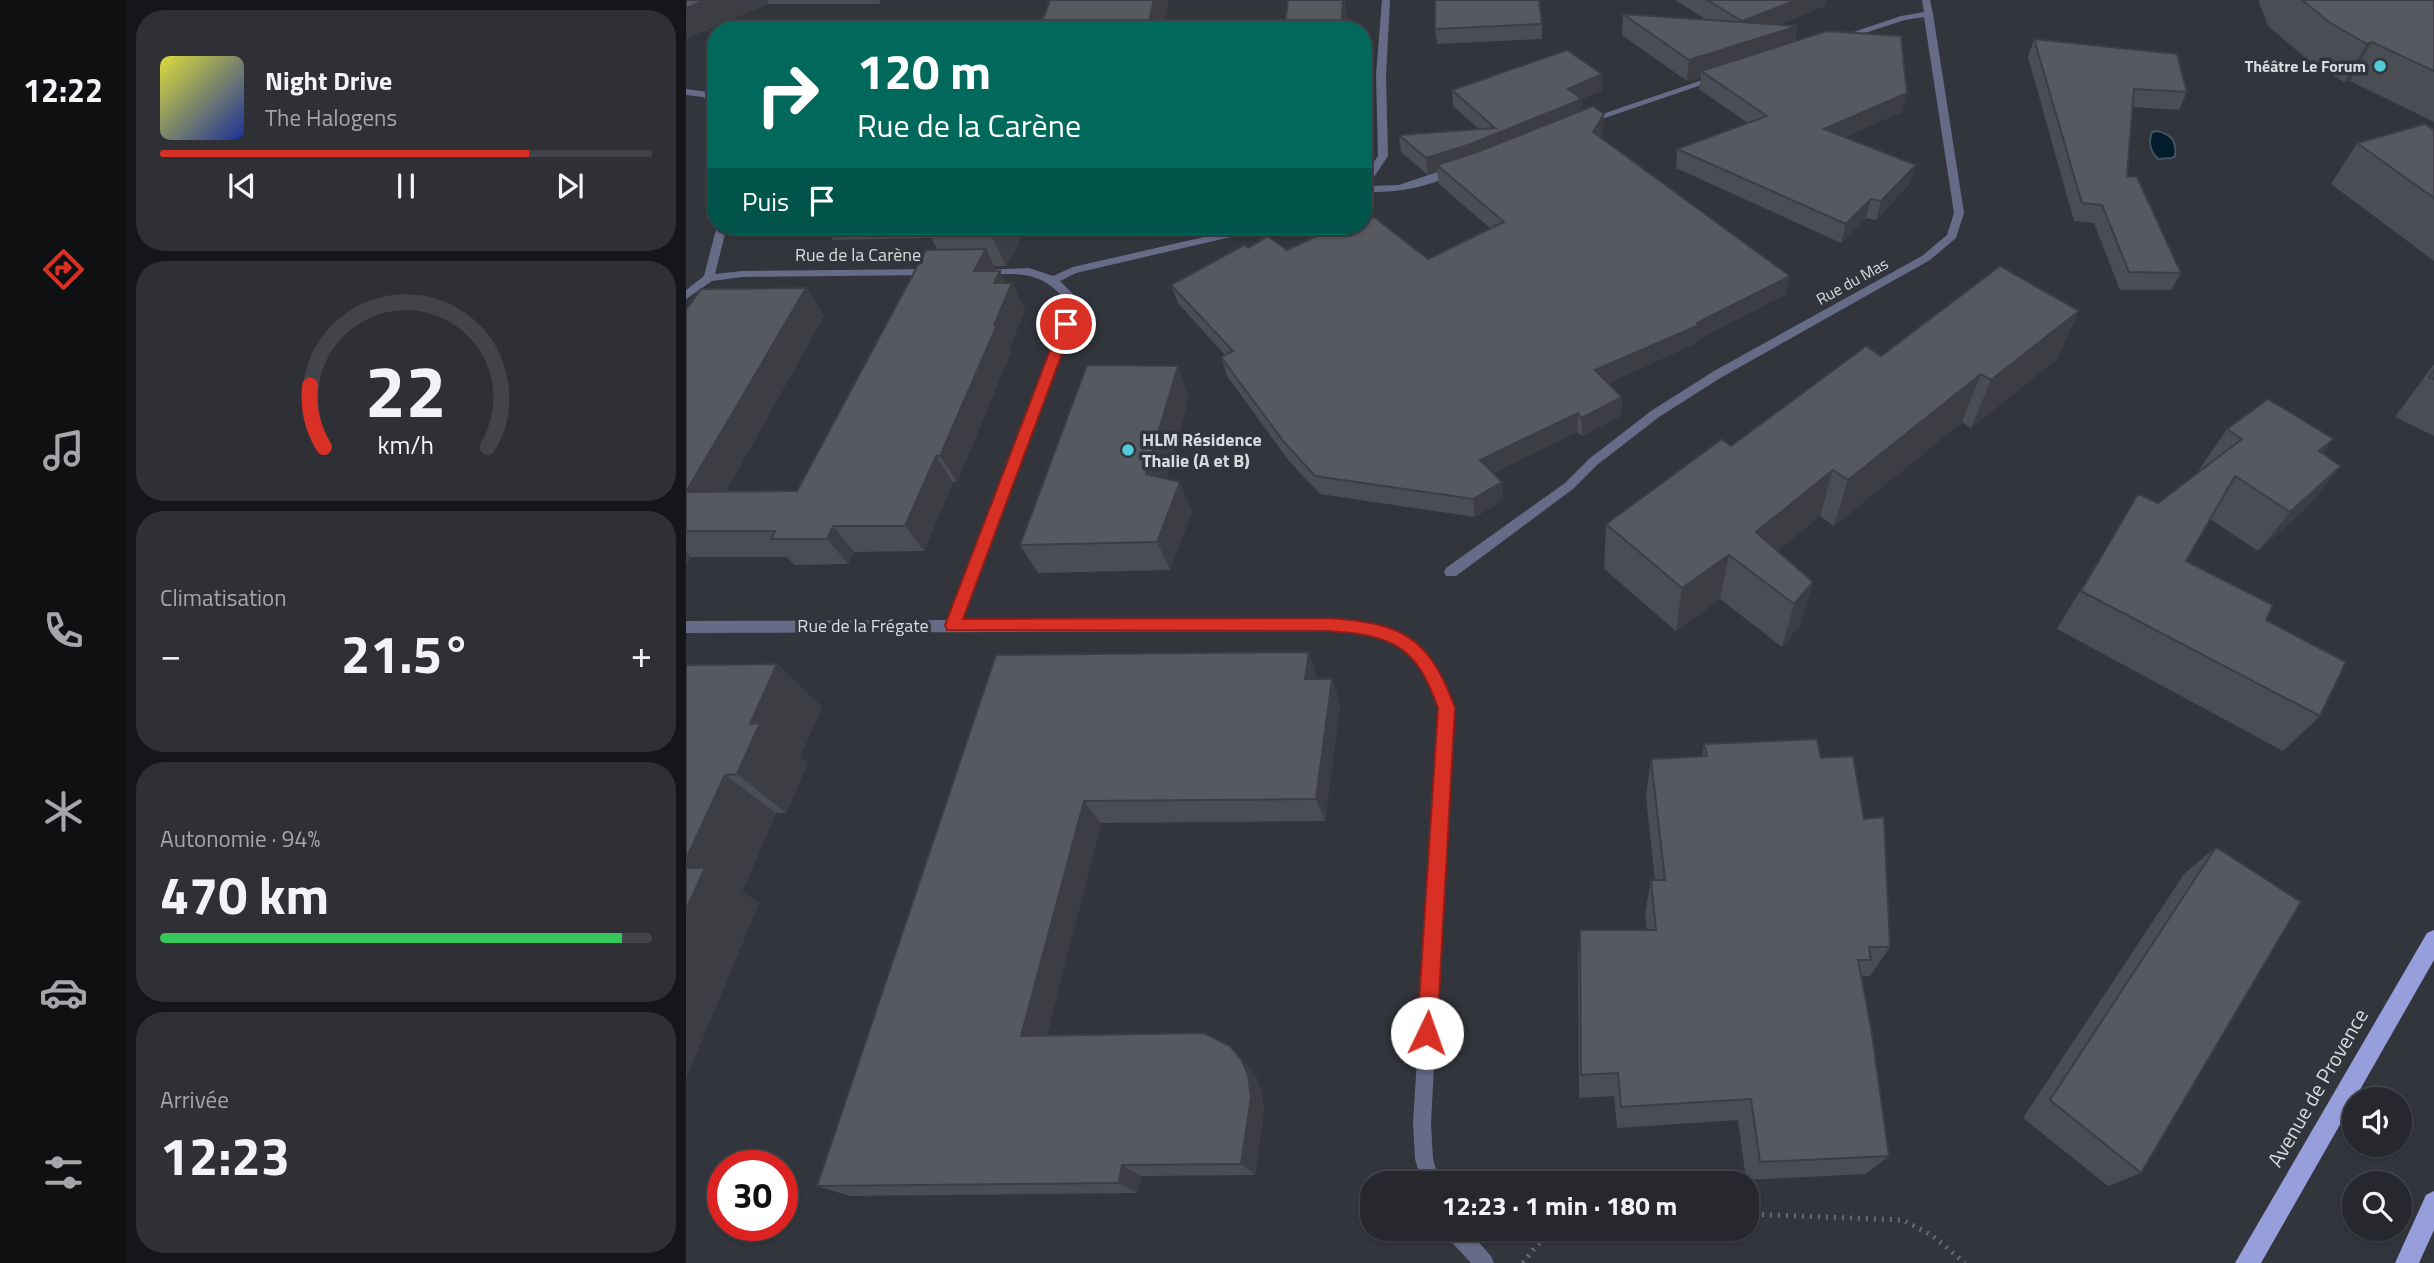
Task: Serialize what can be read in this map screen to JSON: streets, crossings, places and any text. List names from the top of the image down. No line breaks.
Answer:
{"streets":{"main road":["Avenue de Provence"],"street":["Rue de la Carène","Rue du Mas","Rue de la Frégate"]},"places":["Théâtre Le Forum","HLM Résidence Thalie (A et B)"],"page":{"tabs":"12:22","turn":["120 m","Rue de la Carène"],"song":["Night Drive","The Halogens"],"then":"Puis","tile":["Climatisation",["Autonomie · 94%","470 km"],["Arrivée","12:23"]],"heat":["−","21.5°","+"],"limit":"30","trip":"12:23 · 1 min · 180 m","gauge":["22","km/h"]}}
